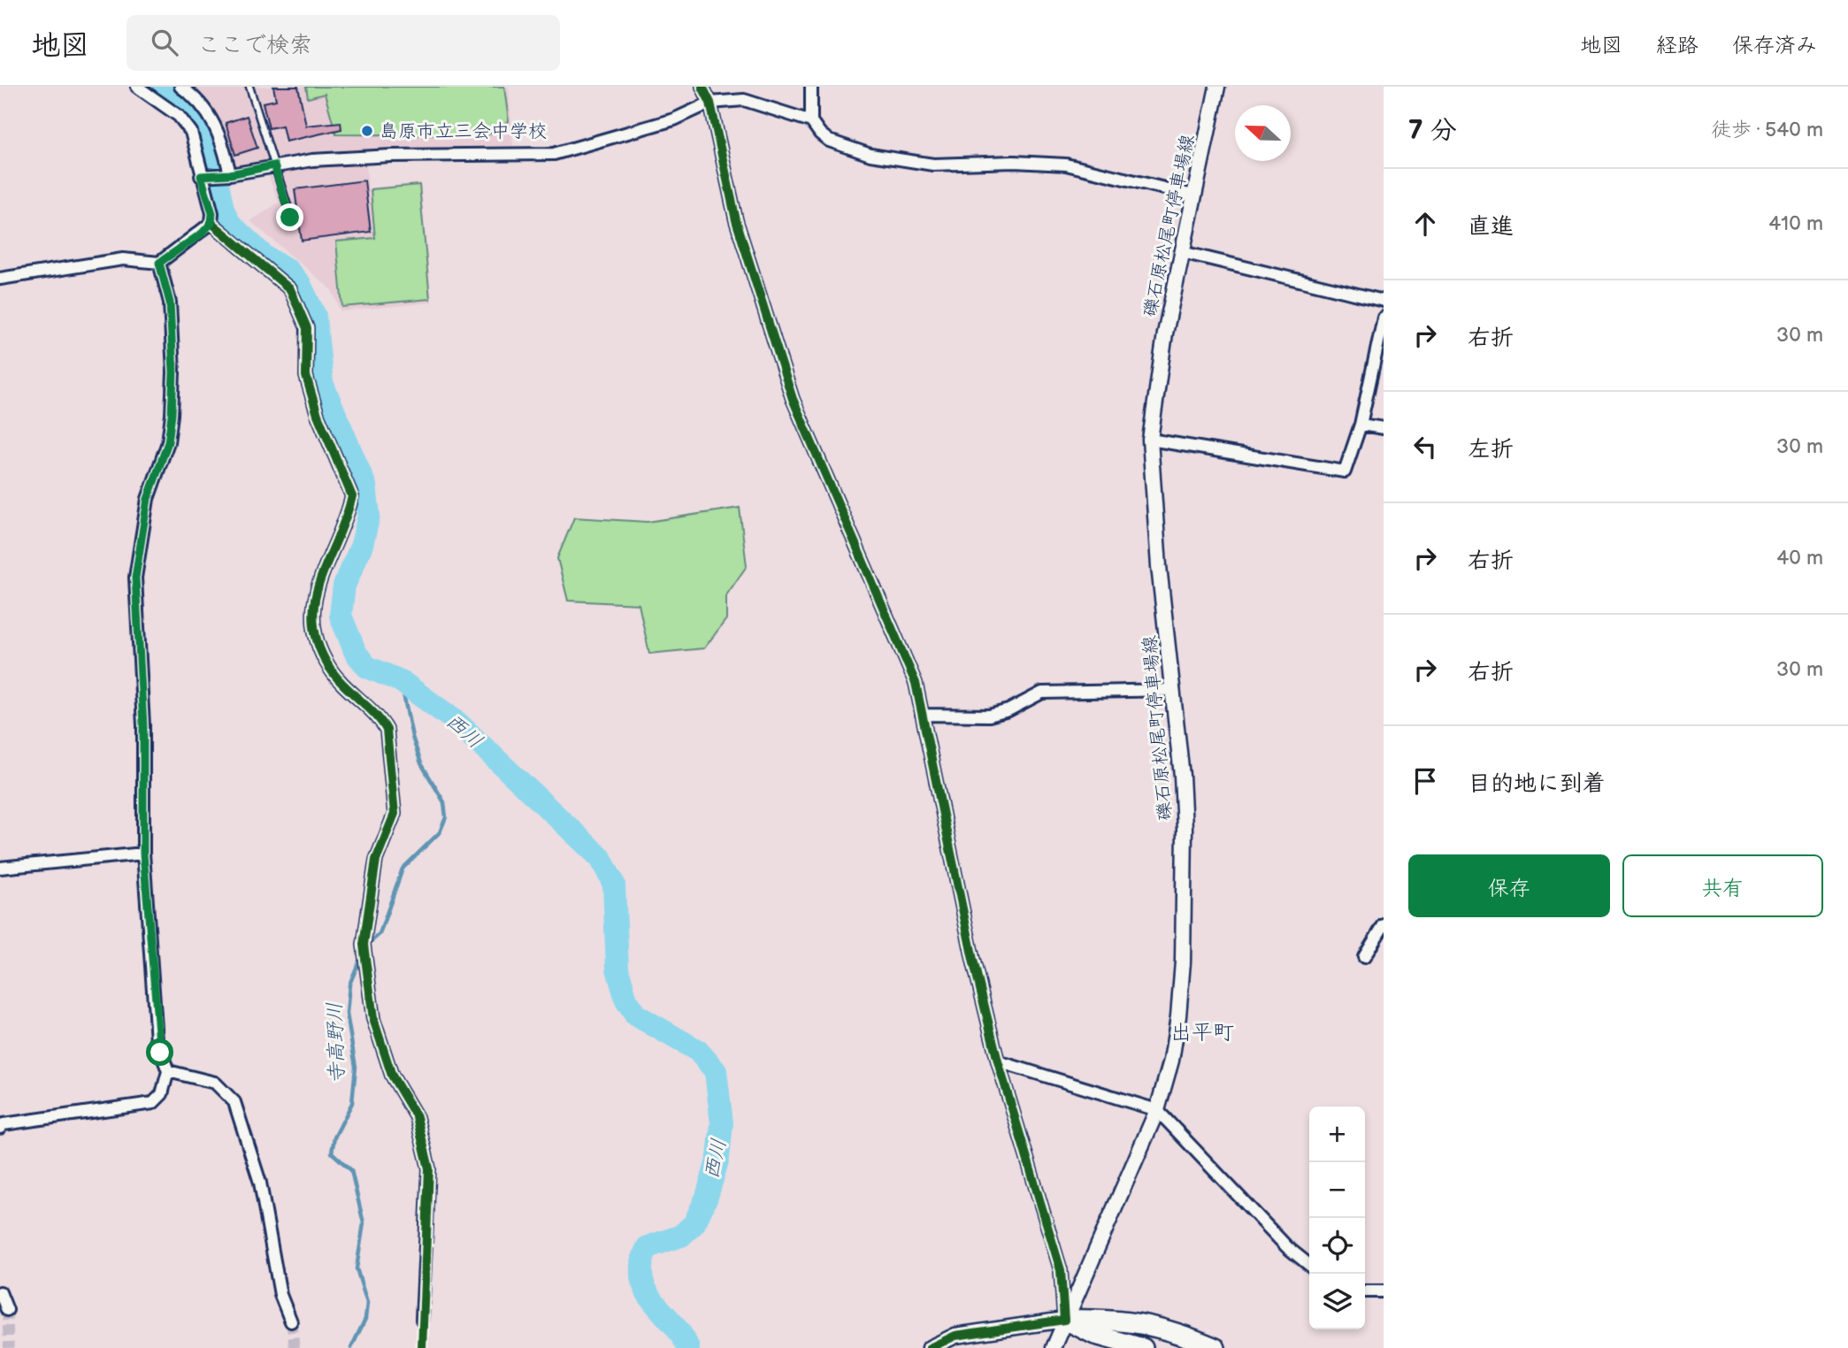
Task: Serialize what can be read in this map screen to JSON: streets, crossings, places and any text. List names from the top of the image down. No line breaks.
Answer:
{"streets":{"main road":["礫石原松尾町停車場線"]},"districts":["出平町"],"water":["西川","寺高野川"],"places":["島原市立三会中学校"],"north":"left","page":{"header":"地図","search":"ここで検索","nav":["地図","経路","保存済み"],"heading":["7 分","徒歩 · 540 m"],"list":[["直進","410 m"],["右折","30 m"],["左折","30 m"],["右折","40 m"],["右折","30 m"],"目的地に到着"],"buttons":["保存","共有"],"map_buttons":["+","−"]}}
